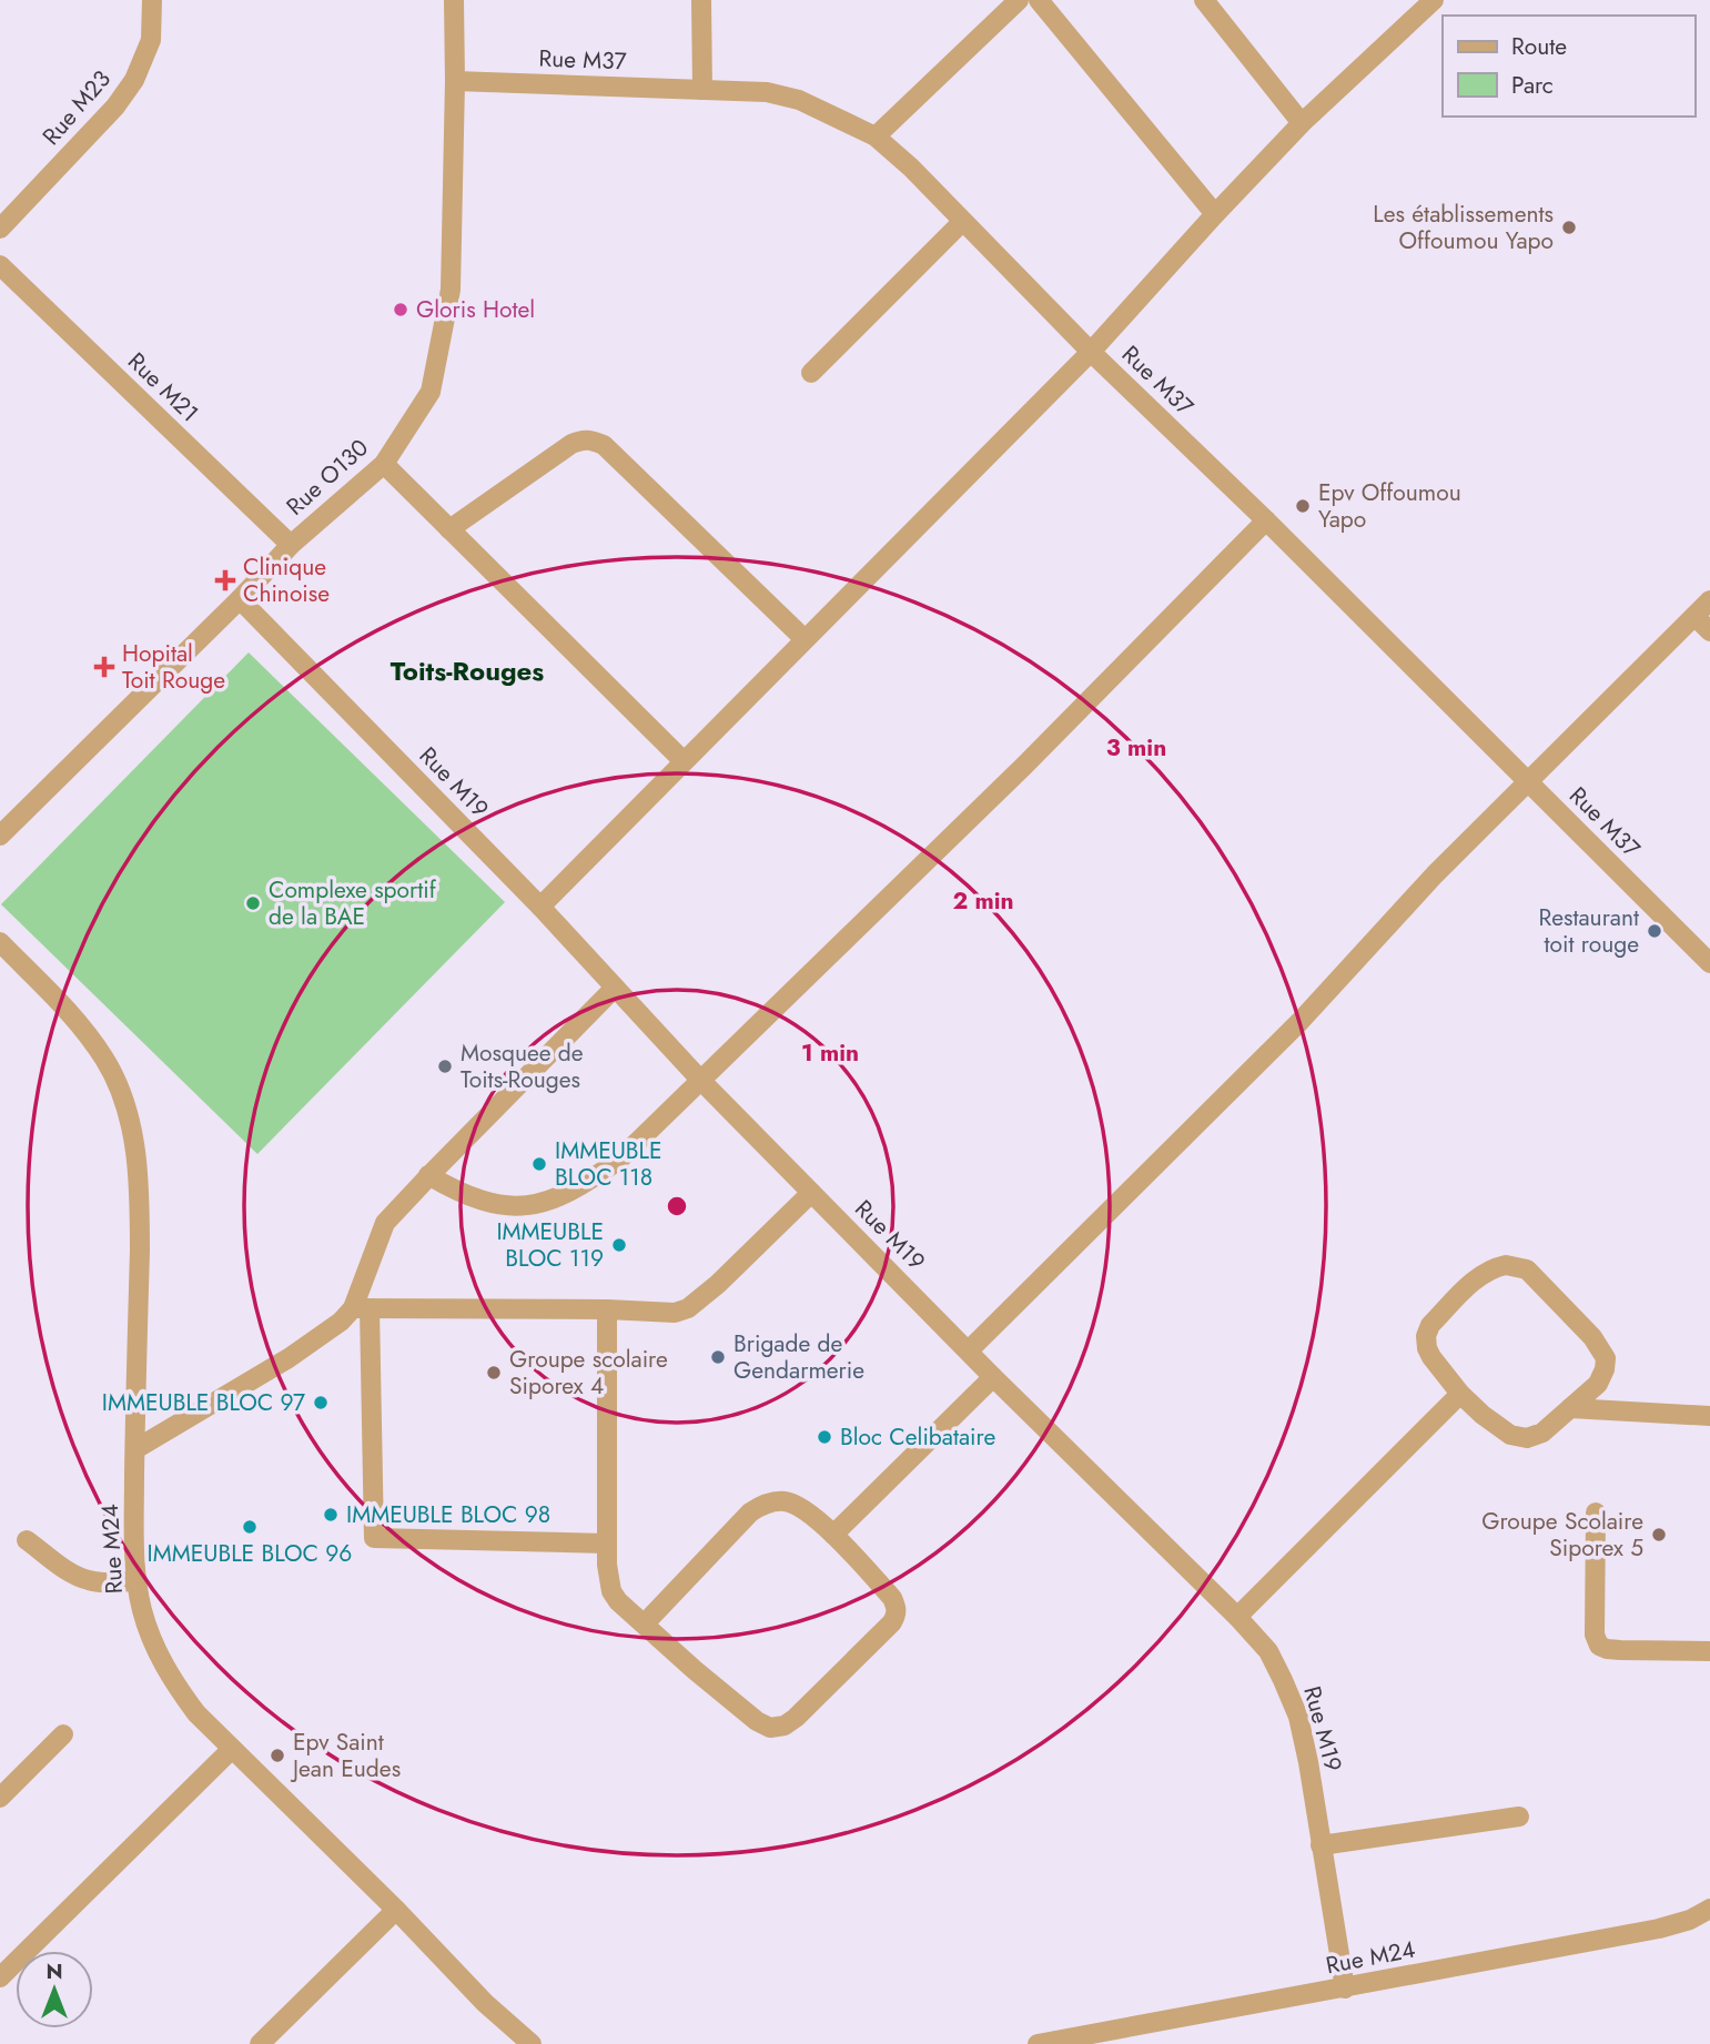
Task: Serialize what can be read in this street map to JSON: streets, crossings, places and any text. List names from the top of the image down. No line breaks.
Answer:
{"streets":{"street":["Rue M37","Rue M23","Rue M21","Rue O130","Rue M19","Rue M24"]},"crossings":[["Rue M37","Rue O130"],["Rue M21","Rue O130"],["Rue O130","Rue M19"],["Rue M19","Rue M24"]],"districts":["Toits-Rouges"],"places":{"other":["Les établissements Offoumou Yapo","Gloris Hotel","Epv Offoumou Yapo","Complexe sportif de la BAE","Restaurant toit rouge","Mosquee de Toits-Rouges","IMMEUBLE BLOC 118","IMMEUBLE BLOC 119","Brigade de Gendarmerie","Groupe scolaire Siporex 4","IMMEUBLE BLOC 97","Bloc Celibataire","IMMEUBLE BLOC 98","IMMEUBLE BLOC 96","Groupe Scolaire Siporex 5","Epv Saint Jean Eudes"],"health":["Clinique Chinoise","Hopital Toit Rouge"]},"legend":["Route","Parc"],"north":"top","rings":["3 min","2 min","1 min"]}
